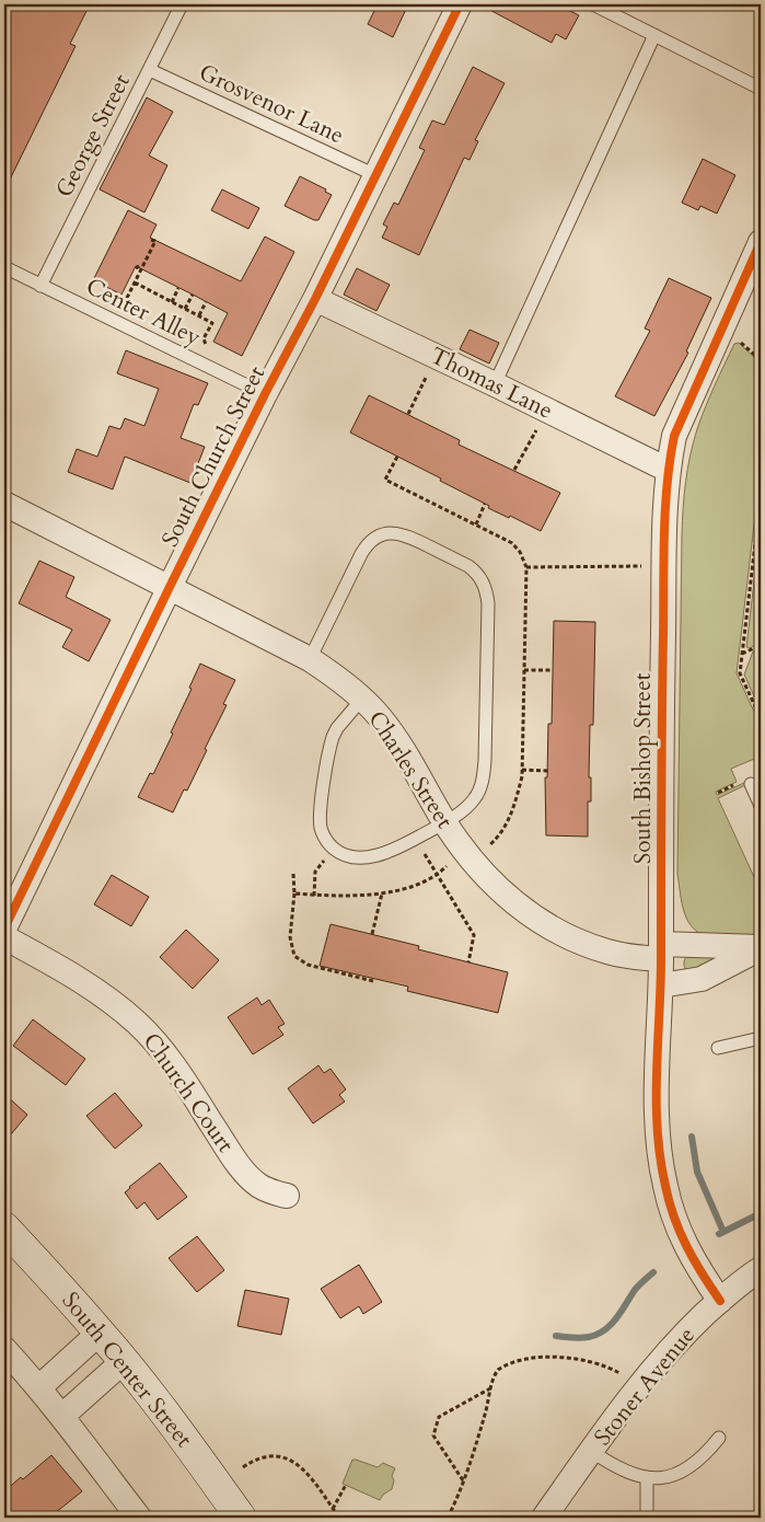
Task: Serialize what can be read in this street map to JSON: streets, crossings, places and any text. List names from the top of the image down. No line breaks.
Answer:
{"streets":{"street":["Thomas Lane","South Church Street","South Bishop Street","Charles Street","Church Court","South Center Street","Stoner Avenue"],"lane":["Grosvenor Lane","George Street","Center Alley"]},"crossings":[["Grosvenor Lane","George Street"],["Grosvenor Lane","South Church Street"],["George Street","Center Alley"],["Center Alley","South Church Street"],["Thomas Lane","South Church Street"],["Thomas Lane","South Bishop Street"],["South Church Street","Charles Street"],["South Bishop Street","Charles Street"],["South Bishop Street","Stoner Avenue"]]}
